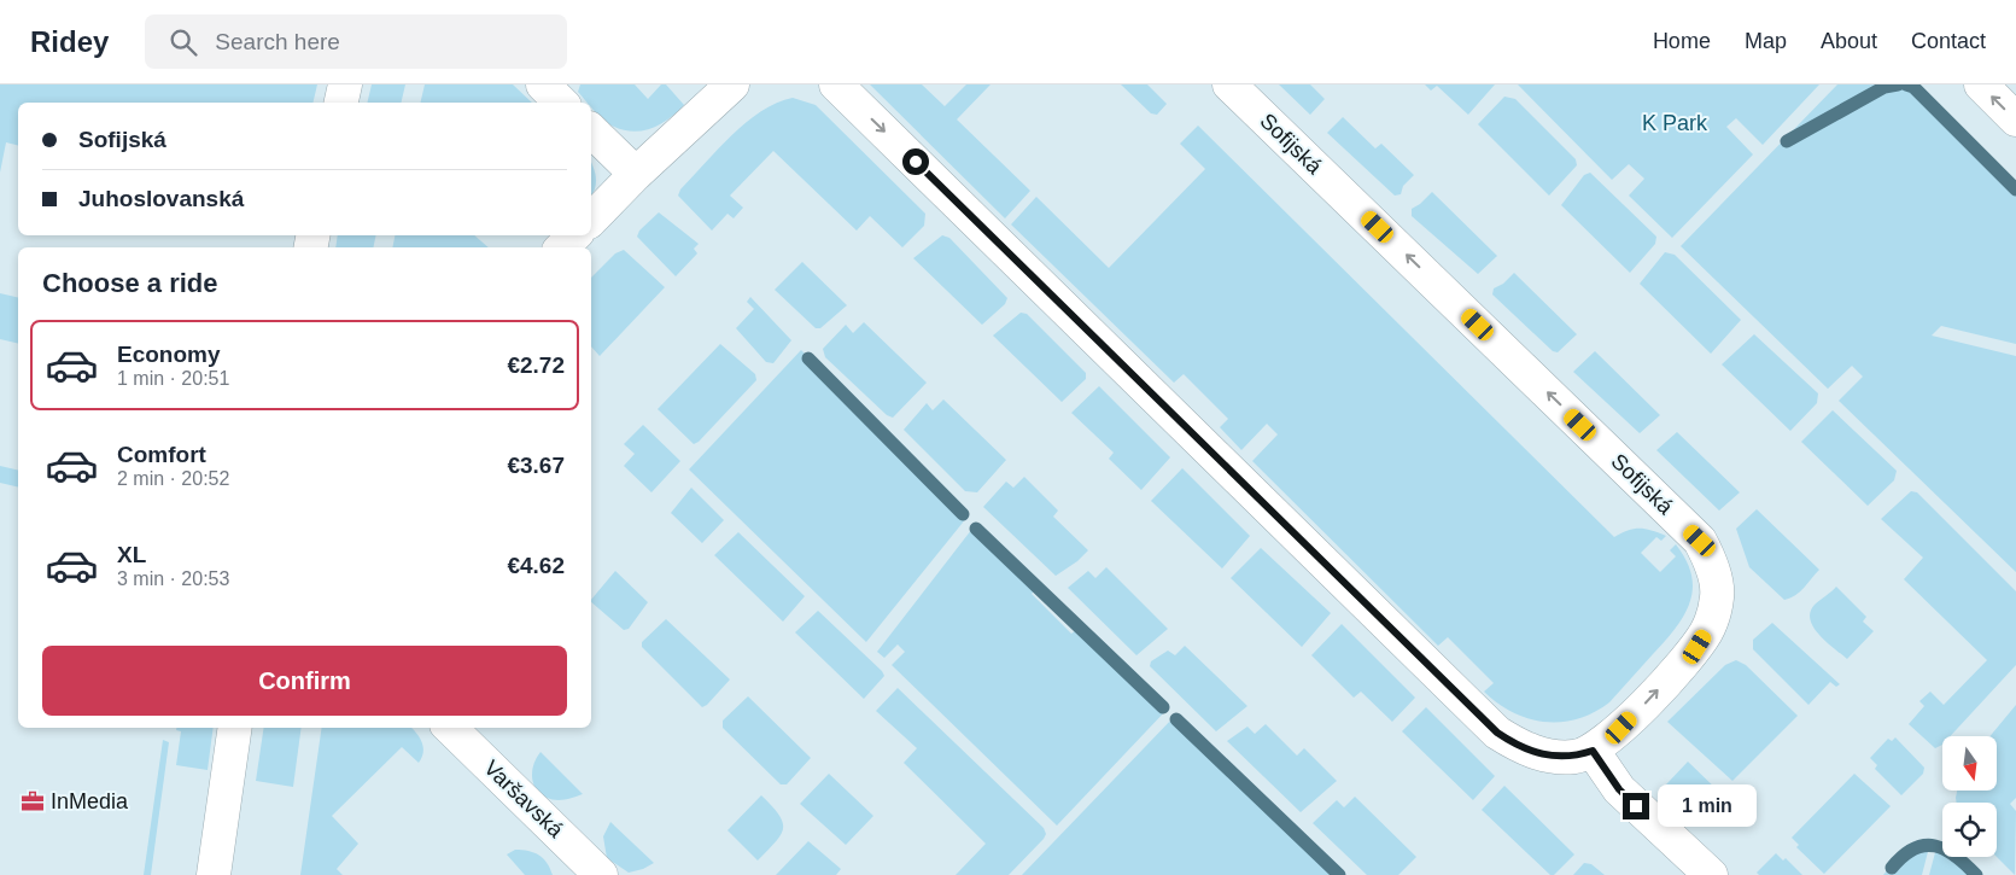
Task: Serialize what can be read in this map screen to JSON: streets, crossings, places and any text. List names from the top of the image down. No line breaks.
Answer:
{"streets":{"street":["Sofijská","Varšavská"]},"parks":["K Park"],"places":{"office":["InMedia"]},"north":"bottom","page":{"header":"Ridey","search":"Search here","nav":["Home","Map","About","Contact"],"banner":["Sofijská","Juhoslovanská"],"heading":"Choose a ride","list":[{"name":"Economy","note":"1 min · 20:51","value":"€2.72"},{"name":"Comfort","note":"2 min · 20:52","value":"€3.67"},{"name":"XL","note":"3 min · 20:53","value":"€4.62"}],"buttons":"Confirm","bubble":"1 min"}}
